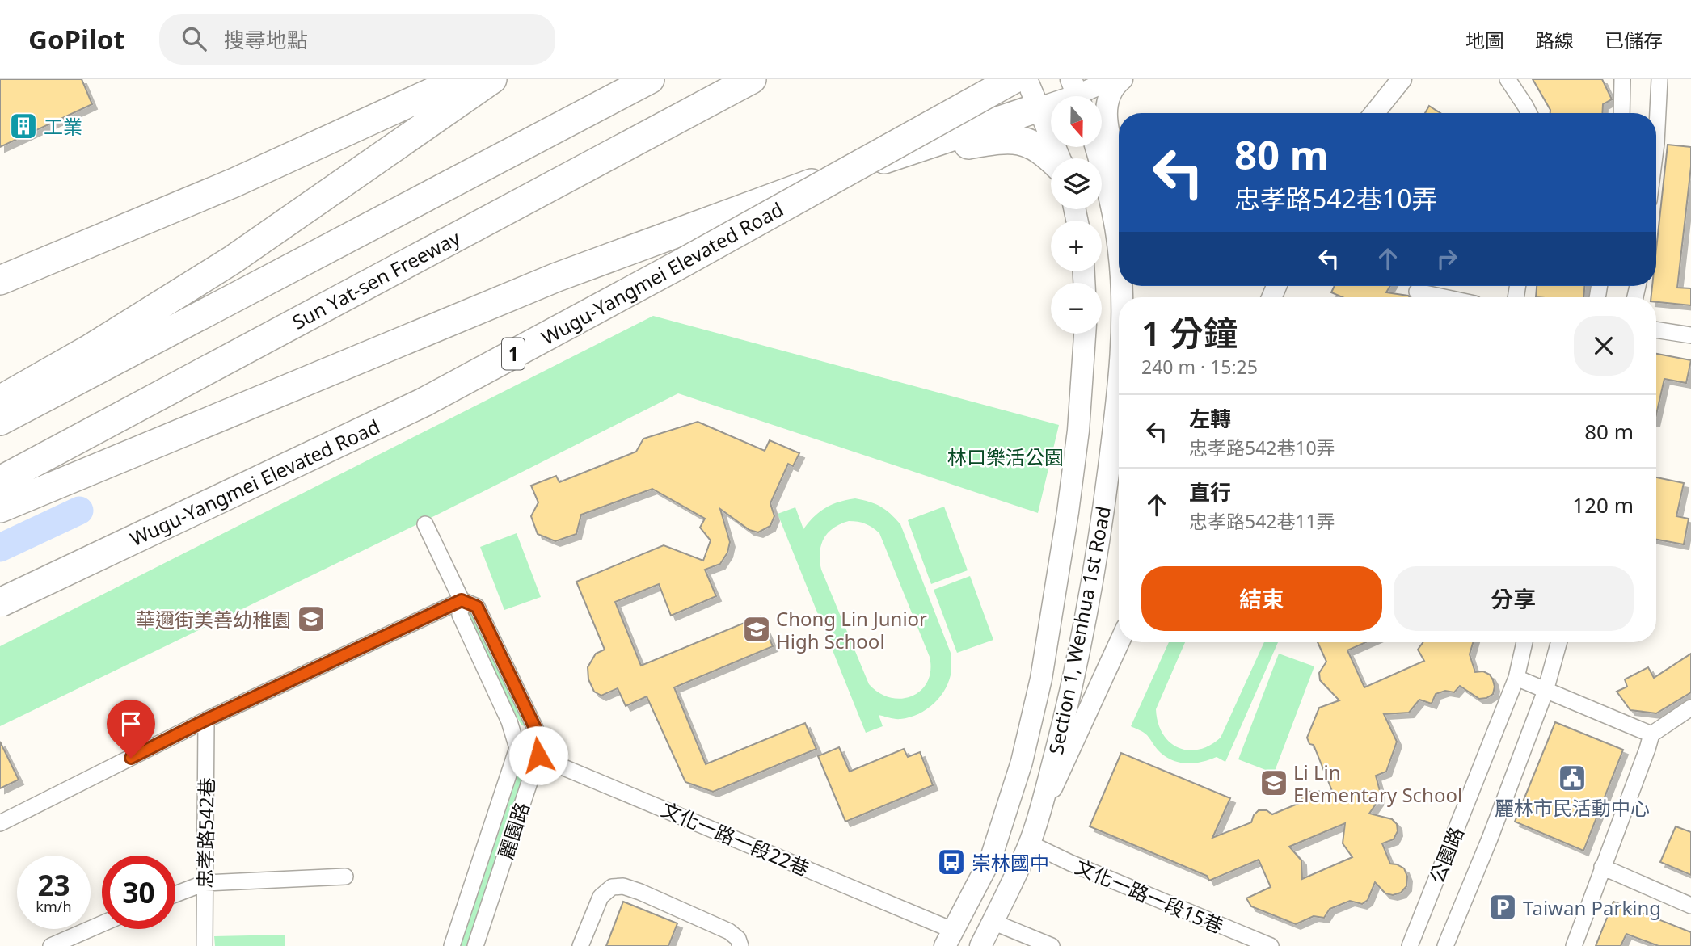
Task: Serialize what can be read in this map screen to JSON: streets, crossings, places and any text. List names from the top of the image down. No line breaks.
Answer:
{"streets":{"highway":["Wugu-Yangmei Elevated Road","Sun Yat-sen Freeway","1"],"main road":["Section 1, Wenhua 1st Road"],"street":["麗園路","忠孝路542巷","文化一路一段22巷","公園路","文化一路一段15巷"]},"crossings":[["Section 1, Wenhua 1st Road","文化一路一段22巷"],["Section 1, Wenhua 1st Road","文化一路一段15巷"],["麗園路","文化一路一段22巷"]],"parks":["林口樂活公園"],"places":{"building":["工業"],"school or university":["華邇街美善幼稚園","Chong Lin Junior High School","Li Lin Elementary School"],"public building":["麗林市民活動中心"],"bus stop":["崇林國中"],"parking":["Taiwan Parking"]},"north":"bottom","page":{"header":"GoPilot","search":"搜尋地點","nav":["地圖","路線","已儲存"],"map_buttons":["+","−"],"turn":["80 m","忠孝路542巷10弄"],"heading":["1 分鐘","240 m · 15:25"],"list":[{"name":"左轉","note":"忠孝路542巷10弄","value":"80 m"},{"name":"直行","note":"忠孝路542巷11弄","value":"120 m"}],"buttons":["結束","分享"],"speed":"23 km/h","limit":"30"}}
